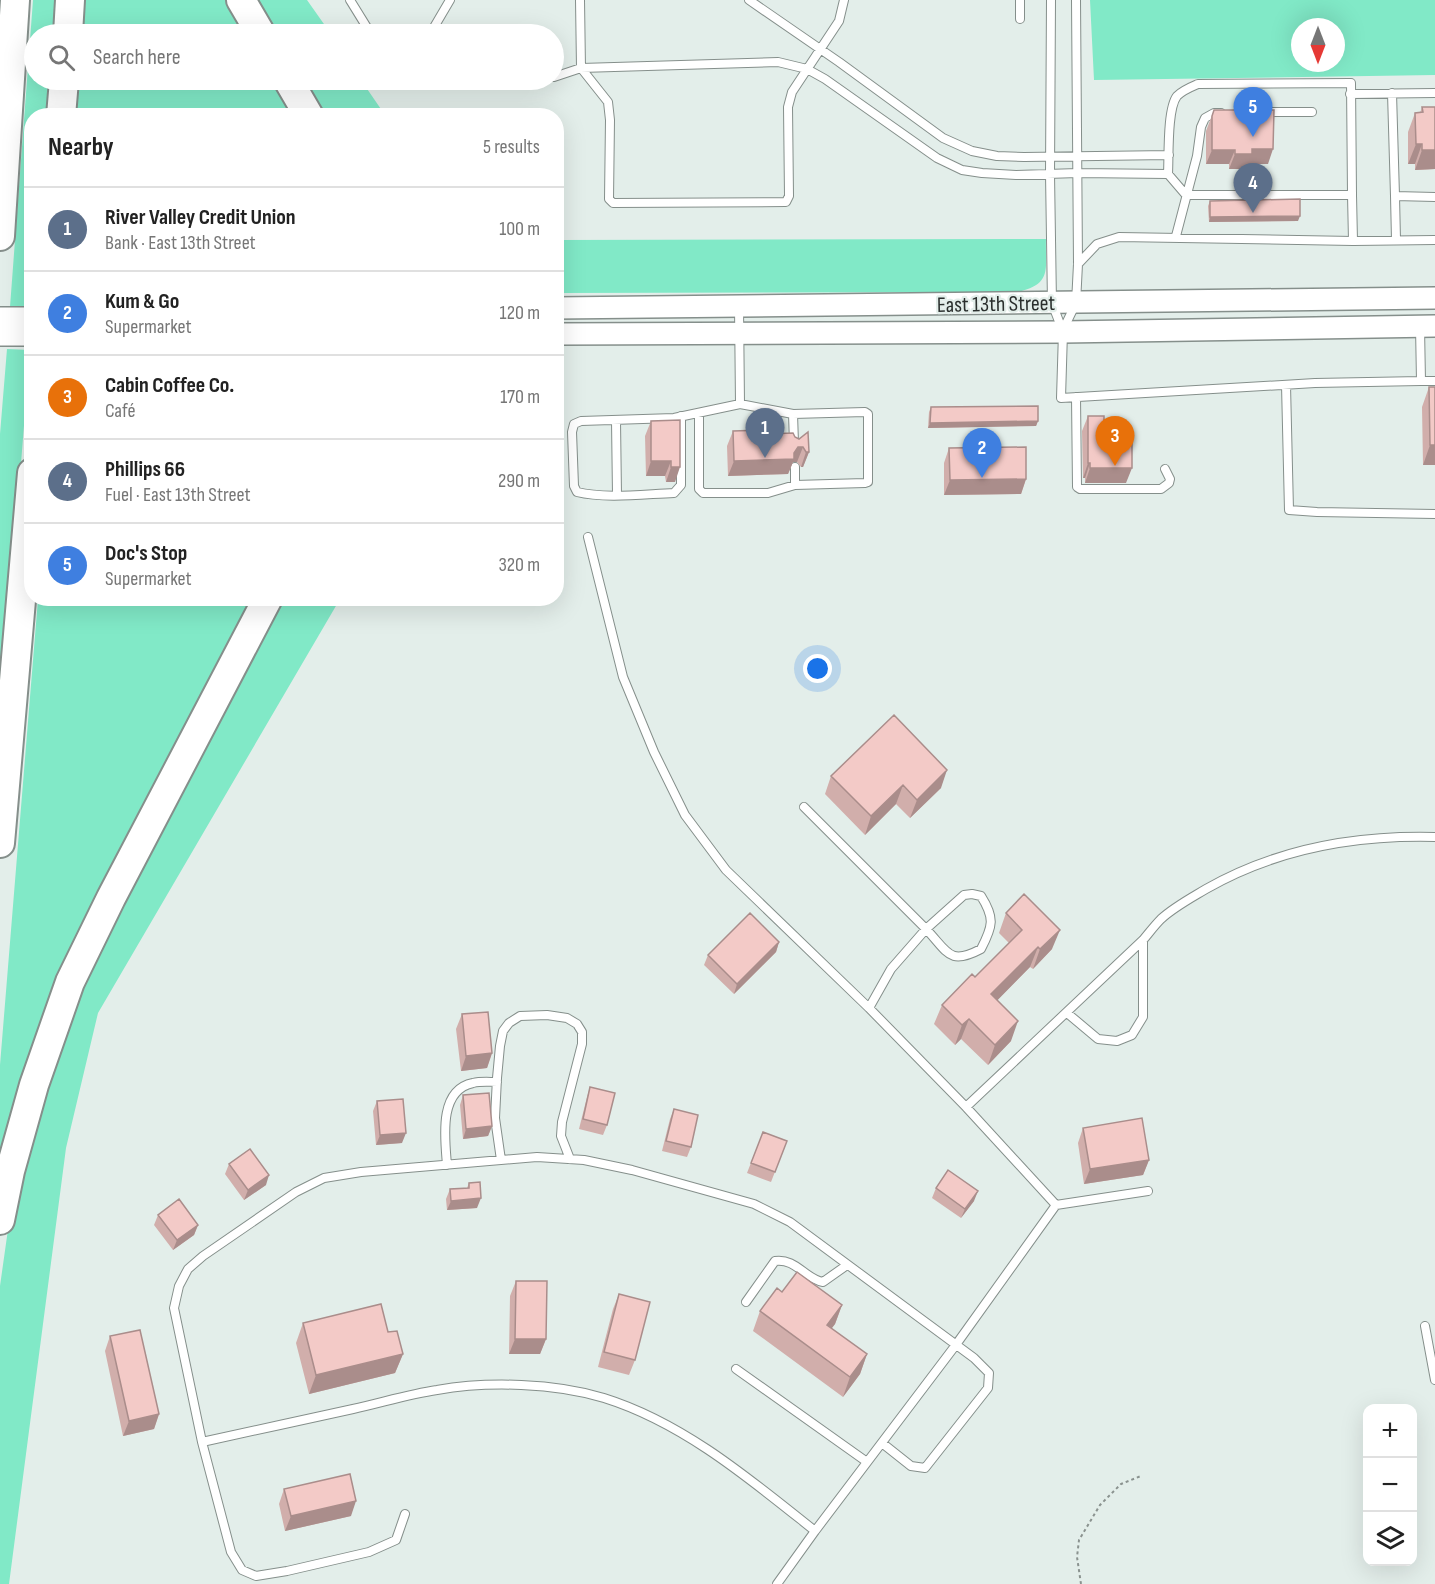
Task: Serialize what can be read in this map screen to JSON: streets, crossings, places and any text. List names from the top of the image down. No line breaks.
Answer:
{"streets":{"main road":["East 13th Street"]},"north":"bottom","page":{"search":"Search here","pins":["5","4","1","3","2"],"heading":["Nearby","5 results"],"list":[{"mark":"1","name":"River Valley Credit Union","note":"Bank · East 13th Street","value":"100 m"},{"mark":"2","name":"Kum & Go","note":"Supermarket","value":"120 m"},{"mark":"3","name":"Cabin Coffee Co.","note":"Café","value":"170 m"},{"mark":"4","name":"Phillips 66","note":"Fuel · East 13th Street","value":"290 m"},{"mark":"5","name":"Doc's Stop","note":"Supermarket","value":"320 m"}],"map_buttons":["+","−"]}}
